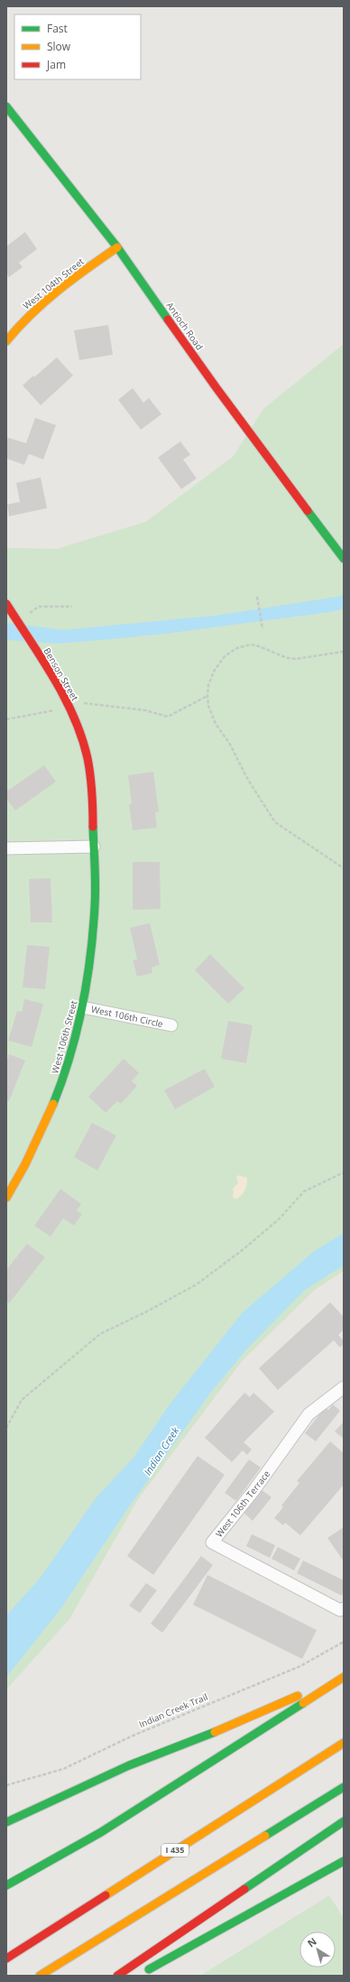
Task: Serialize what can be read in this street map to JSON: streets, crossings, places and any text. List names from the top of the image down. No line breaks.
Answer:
{"streets":{"main road":["West 104th Street","Antioch Road","Benson Street","West 106th Street","I 435"],"street":["West 106th Circle","West 106th Terrace"],"path":["Indian Creek Trail"]},"crossings":[["West 104th Street","Antioch Road"],["Benson Street","West 106th Street"],["West 106th Circle","West 106th Street"]],"water":["Indian Creek"],"legend":["Fast","Slow","Jam"],"north":"top left"}
